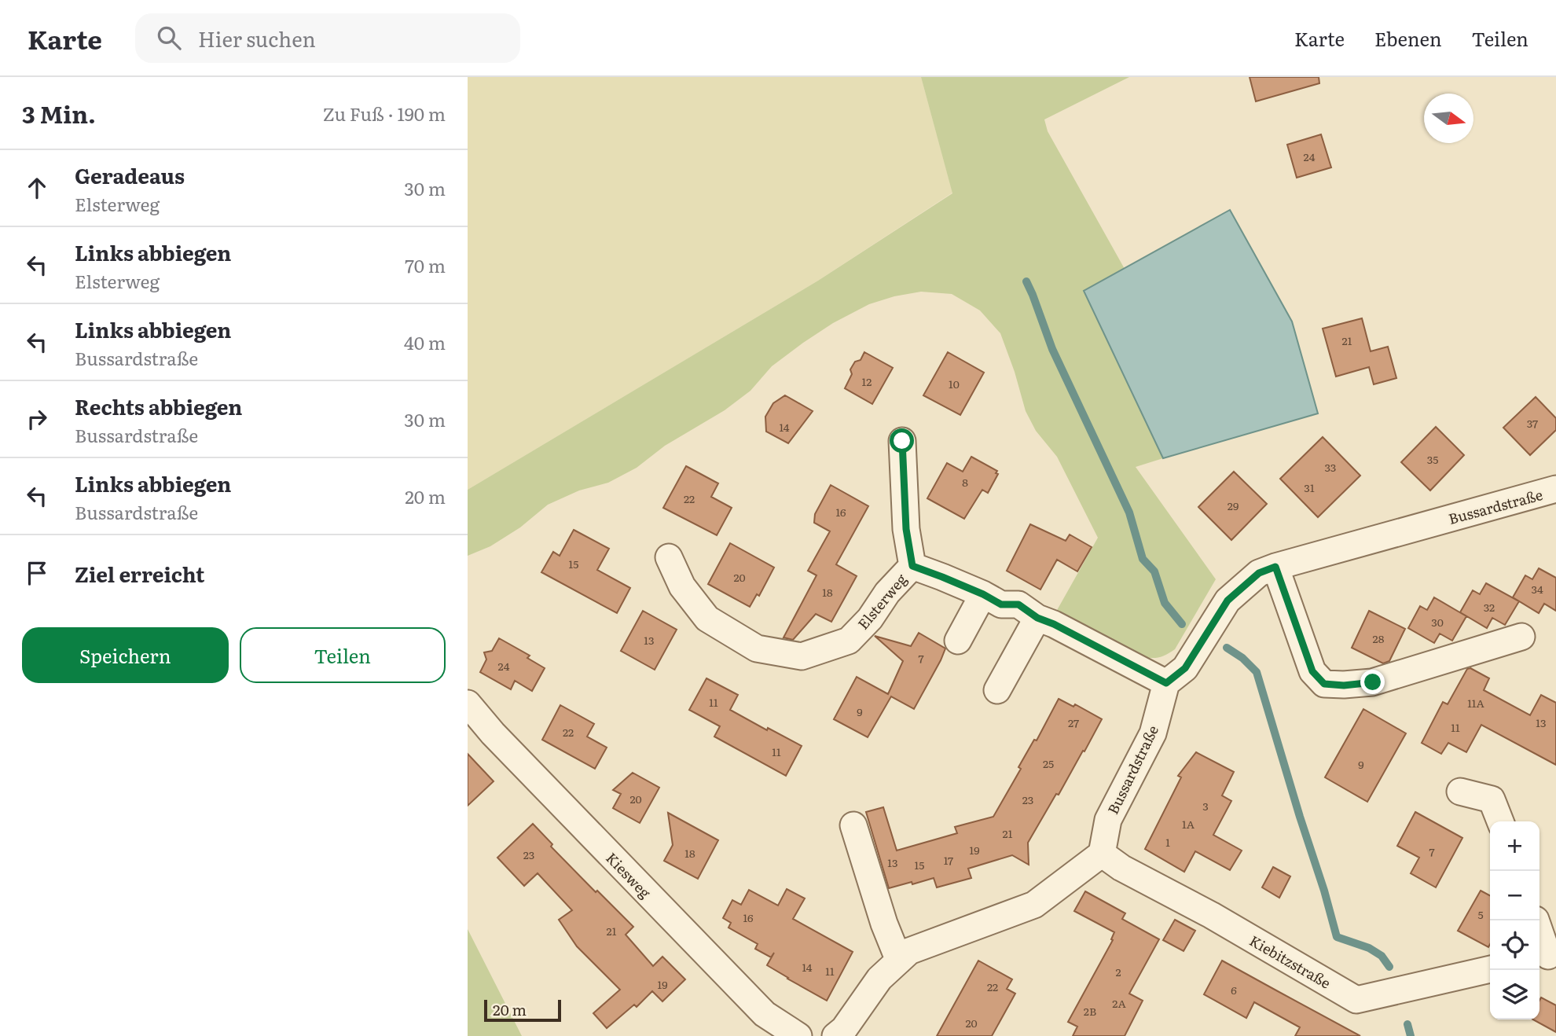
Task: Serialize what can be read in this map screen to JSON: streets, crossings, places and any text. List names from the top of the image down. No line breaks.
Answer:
{"streets":{"street":["Bussardstraße","Elsterweg","Kiesweg","Kiebitzstraße"]},"crossings":[["Bussardstraße","Elsterweg"],["Bussardstraße","Kiebitzstraße"]],"house_numbers":["24","21","12","10","37","14","35","33","8","31","22","29","16","15","20","34","18","32","30","28","13","7","24","11","11A","9","27","13","11","22","11","25","9","20","23","3","1A","21","1","19","7","18","23","17","13","15","5","16","21","14","11","2","19","22","6","2A","2B","20"],"scale_bar":"20 m","north":"right","page":{"header":"Karte","search":"Hier suchen","nav":["Karte","Ebenen","Teilen"],"heading":["3 Min.","Zu Fuß · 190 m"],"list":[["Geradeaus","Elsterweg","30 m"],["Links abbiegen","Elsterweg","70 m"],["Links abbiegen","Bussardstraße","40 m"],["Rechts abbiegen","Bussardstraße","30 m"],["Links abbiegen","Bussardstraße","20 m"],"Ziel erreicht"],"buttons":["Speichern","Teilen"],"map_buttons":["+","−"],"scale":"20 m"}}
